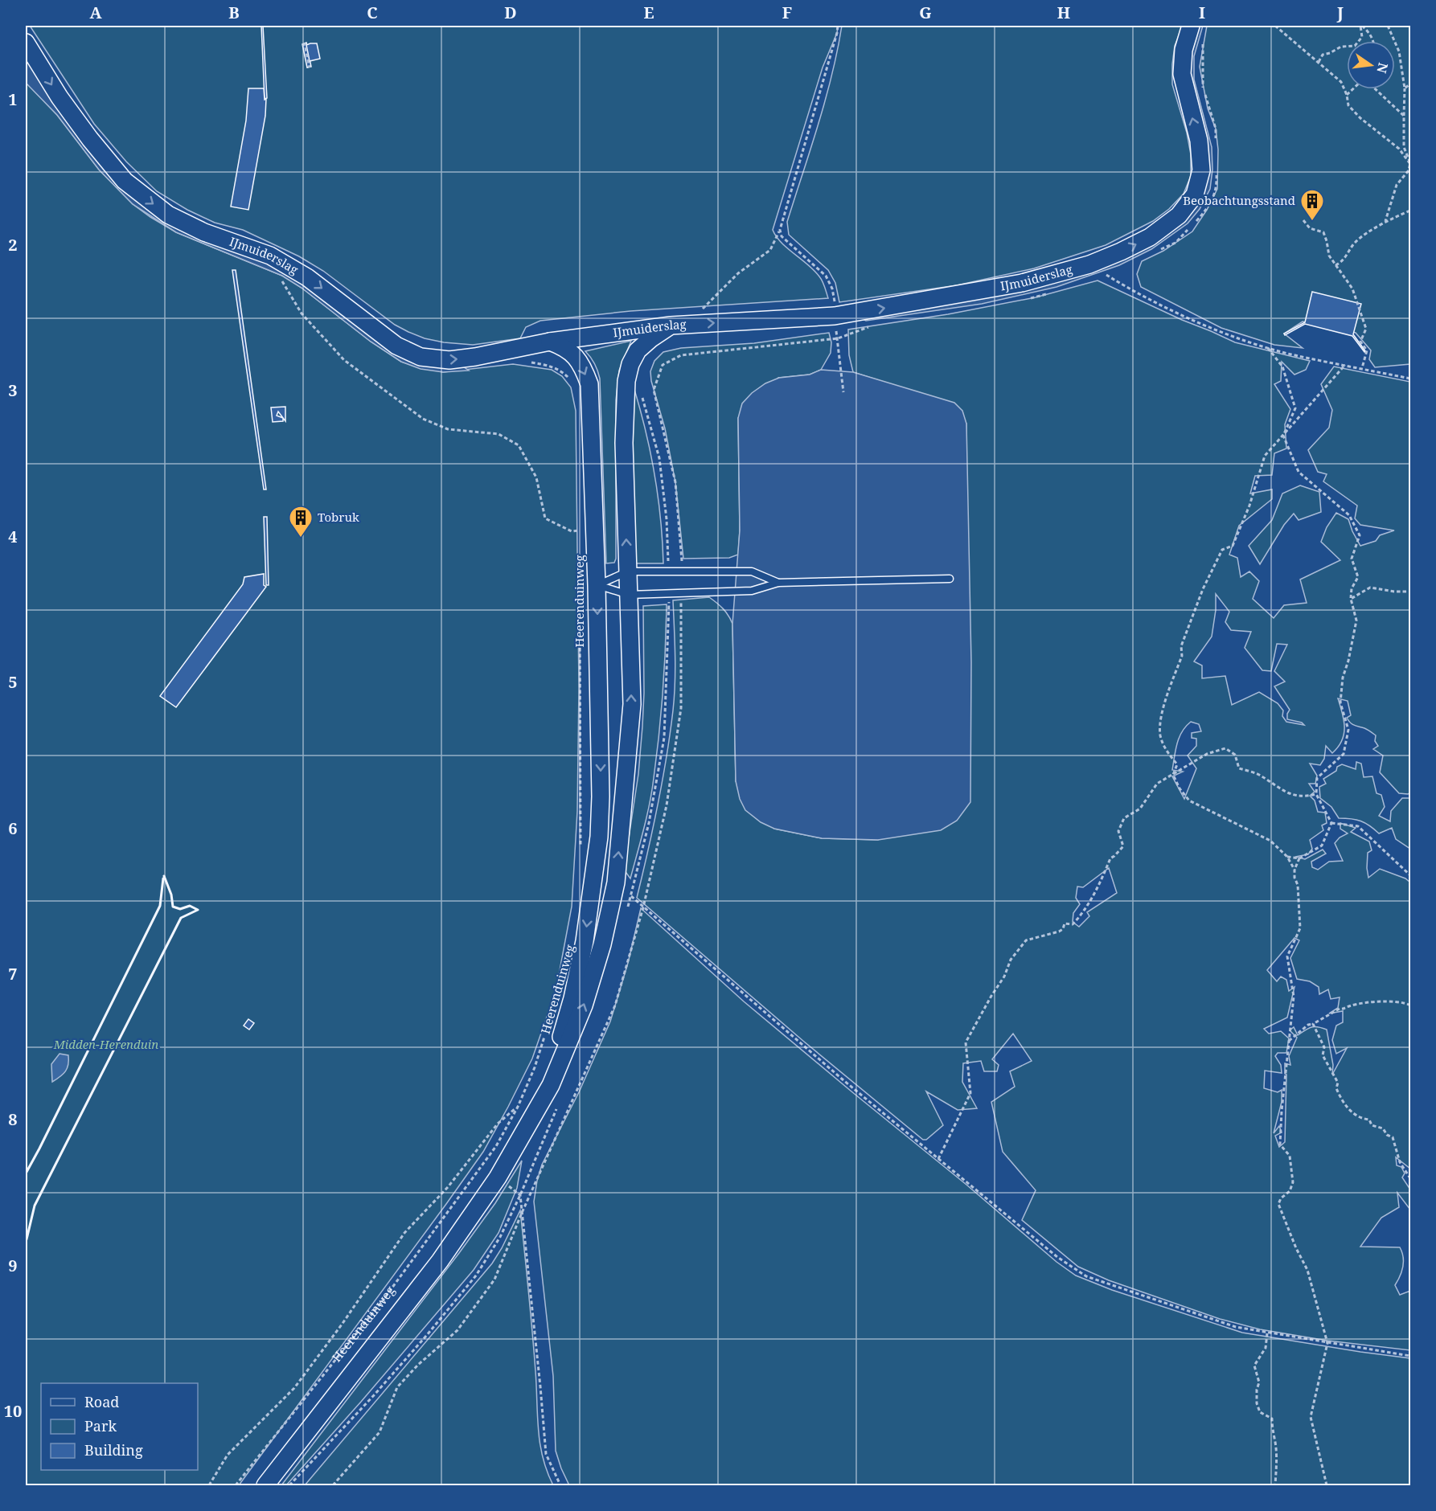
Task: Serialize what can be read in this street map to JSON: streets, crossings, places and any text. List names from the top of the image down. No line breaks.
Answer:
{"streets":{"street":["IJmuiderslag","Heerenduinweg"]},"crossings":[["IJmuiderslag","Heerenduinweg"]],"parks":["Midden-Herenduin"],"places":{"building":["Beobachtungsstand","Tobruk"]},"legend":["Road","Park","Building"],"north":"right","grid":{"columns":["A","B","C","D","E","F","G","H","I","J"],"rows":["1","2","3","4","5","6","7","8","9","10"]}}
